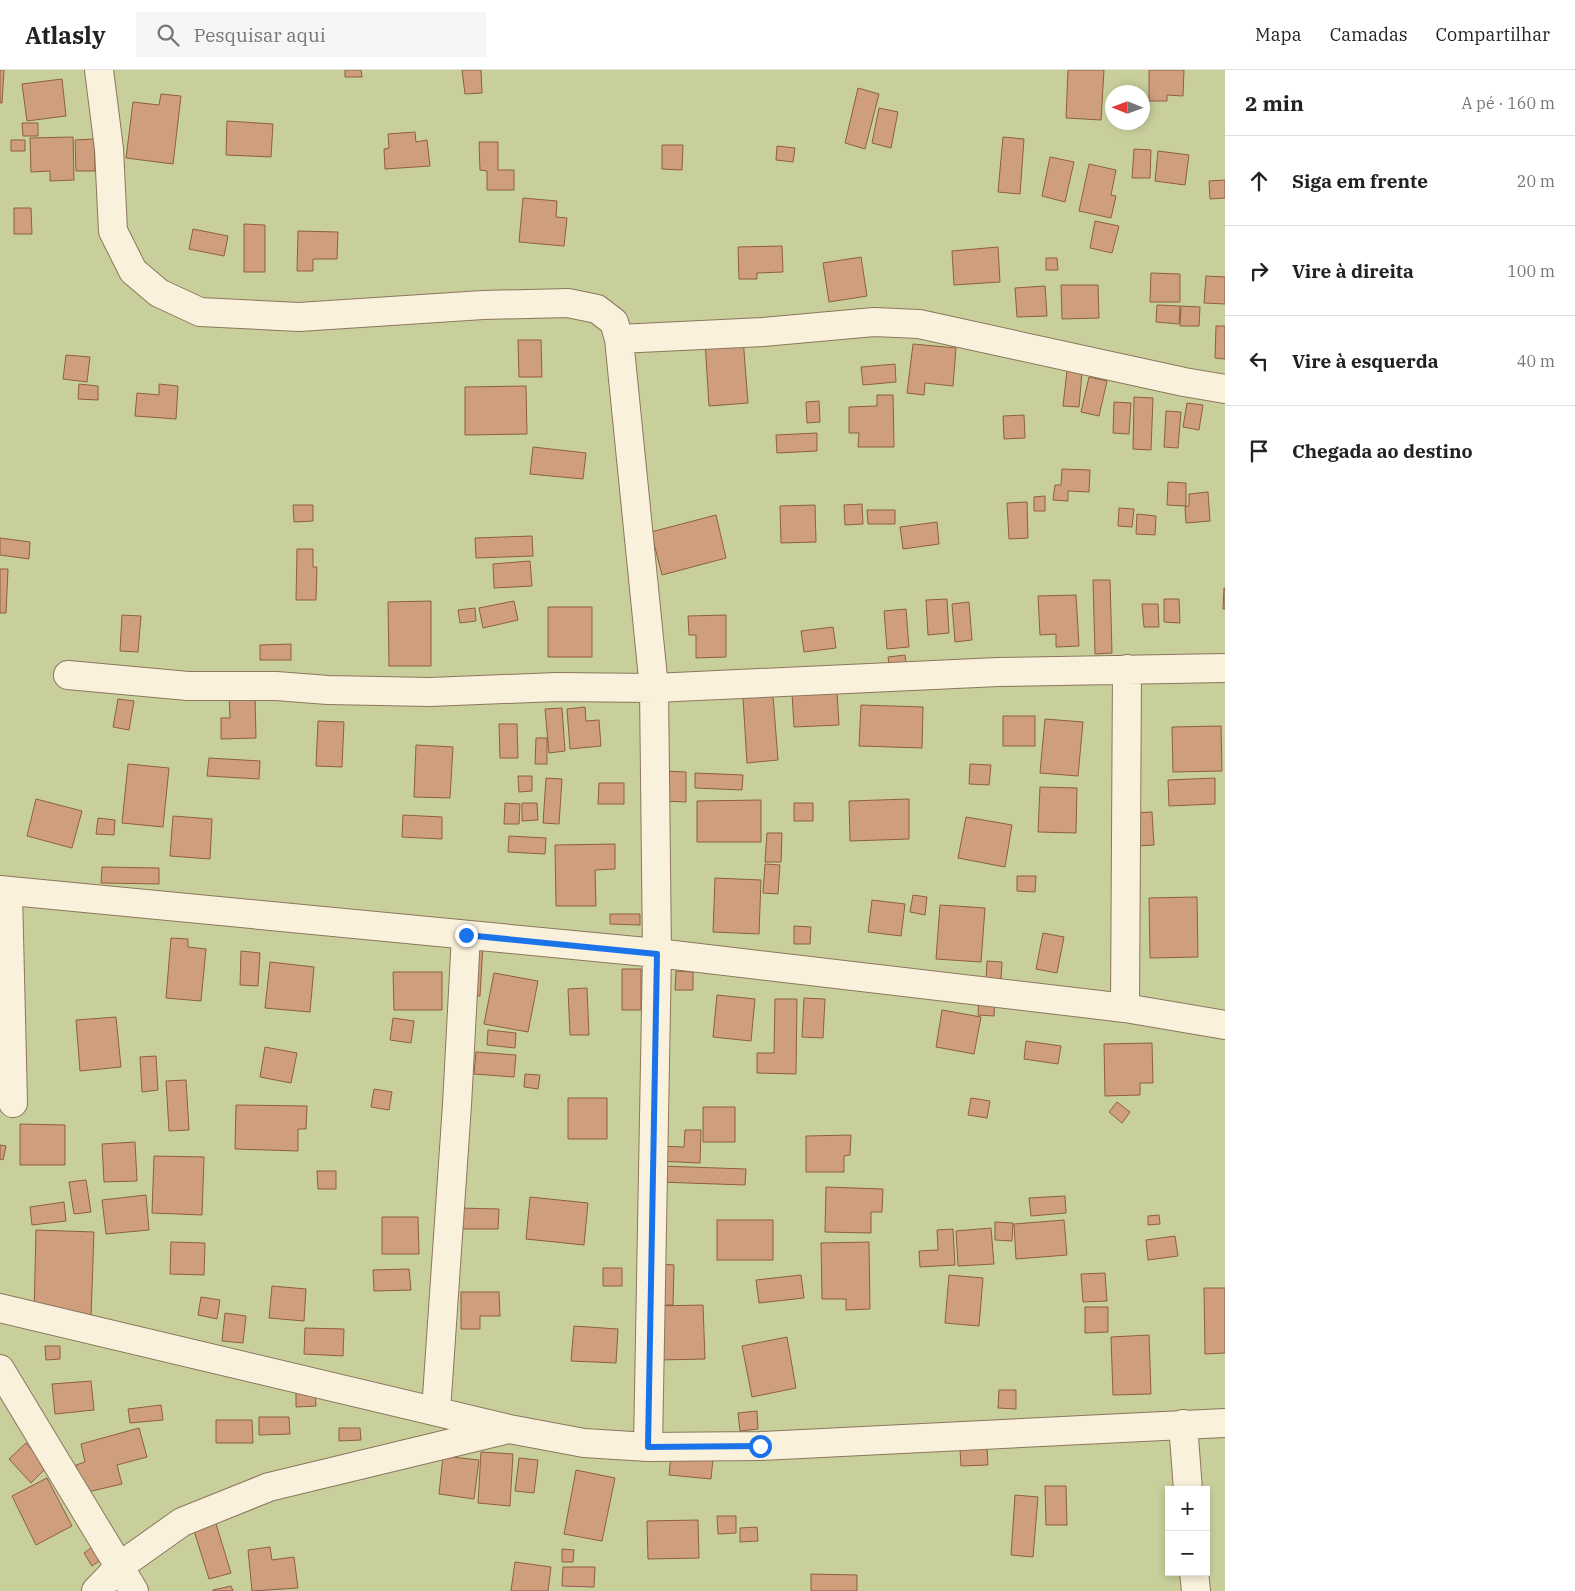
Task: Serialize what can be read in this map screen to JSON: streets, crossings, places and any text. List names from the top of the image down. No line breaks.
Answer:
{"north":"left","page":{"header":"Atlasly","search":"Pesquisar aqui","nav":["Mapa","Camadas","Compartilhar"],"heading":["2 min","A pé · 160 m"],"list":[["Siga em frente","20 m"],["Vire à direita","100 m"],["Vire à esquerda","40 m"],"Chegada ao destino"],"map_buttons":["+","−"]}}
